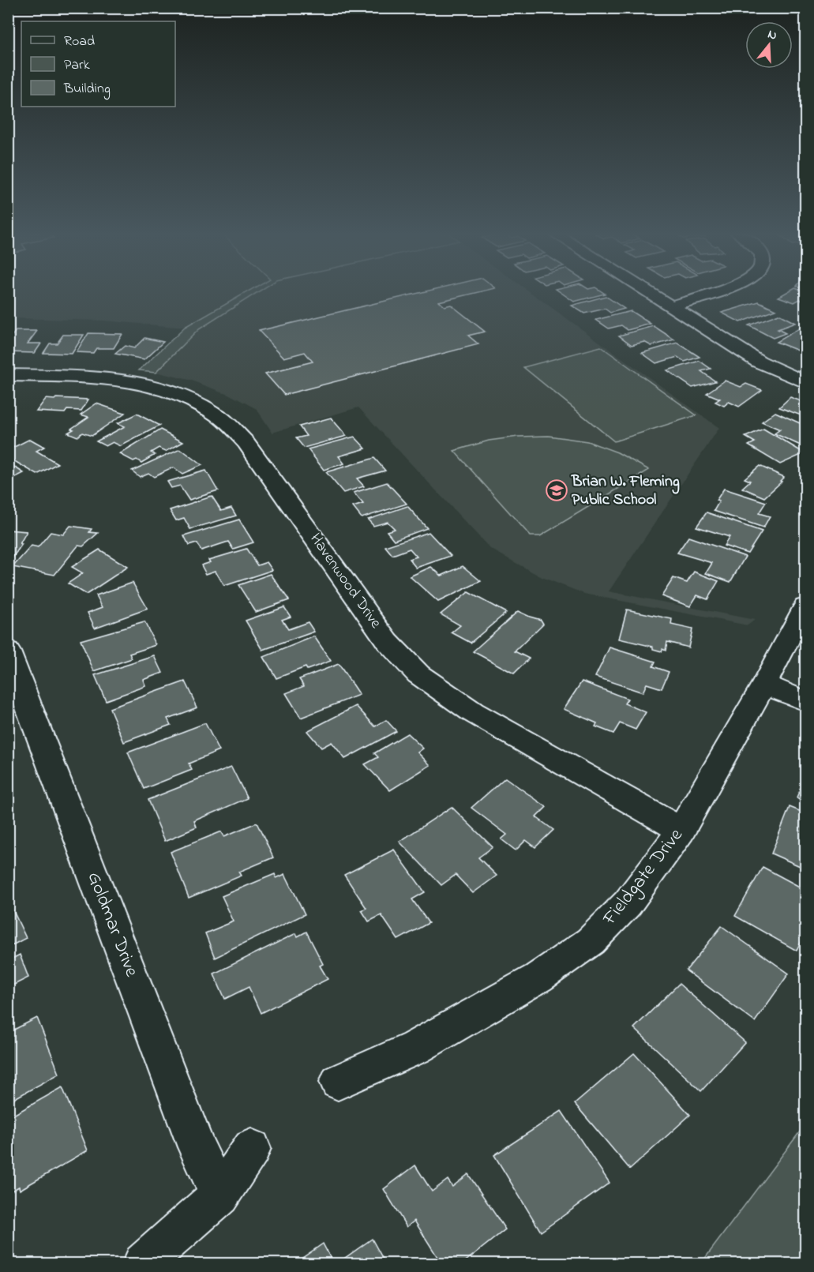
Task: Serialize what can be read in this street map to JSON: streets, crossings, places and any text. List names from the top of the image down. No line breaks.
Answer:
{"streets":{"street":["Havenwood Drive","Fieldgate Drive","Goldmar Drive"]},"crossings":[["Havenwood Drive","Fieldgate Drive"]],"places":{"school or university":["Brian W. Fleming Public School"]},"legend":["Road","Park","Building"],"north":"top"}
